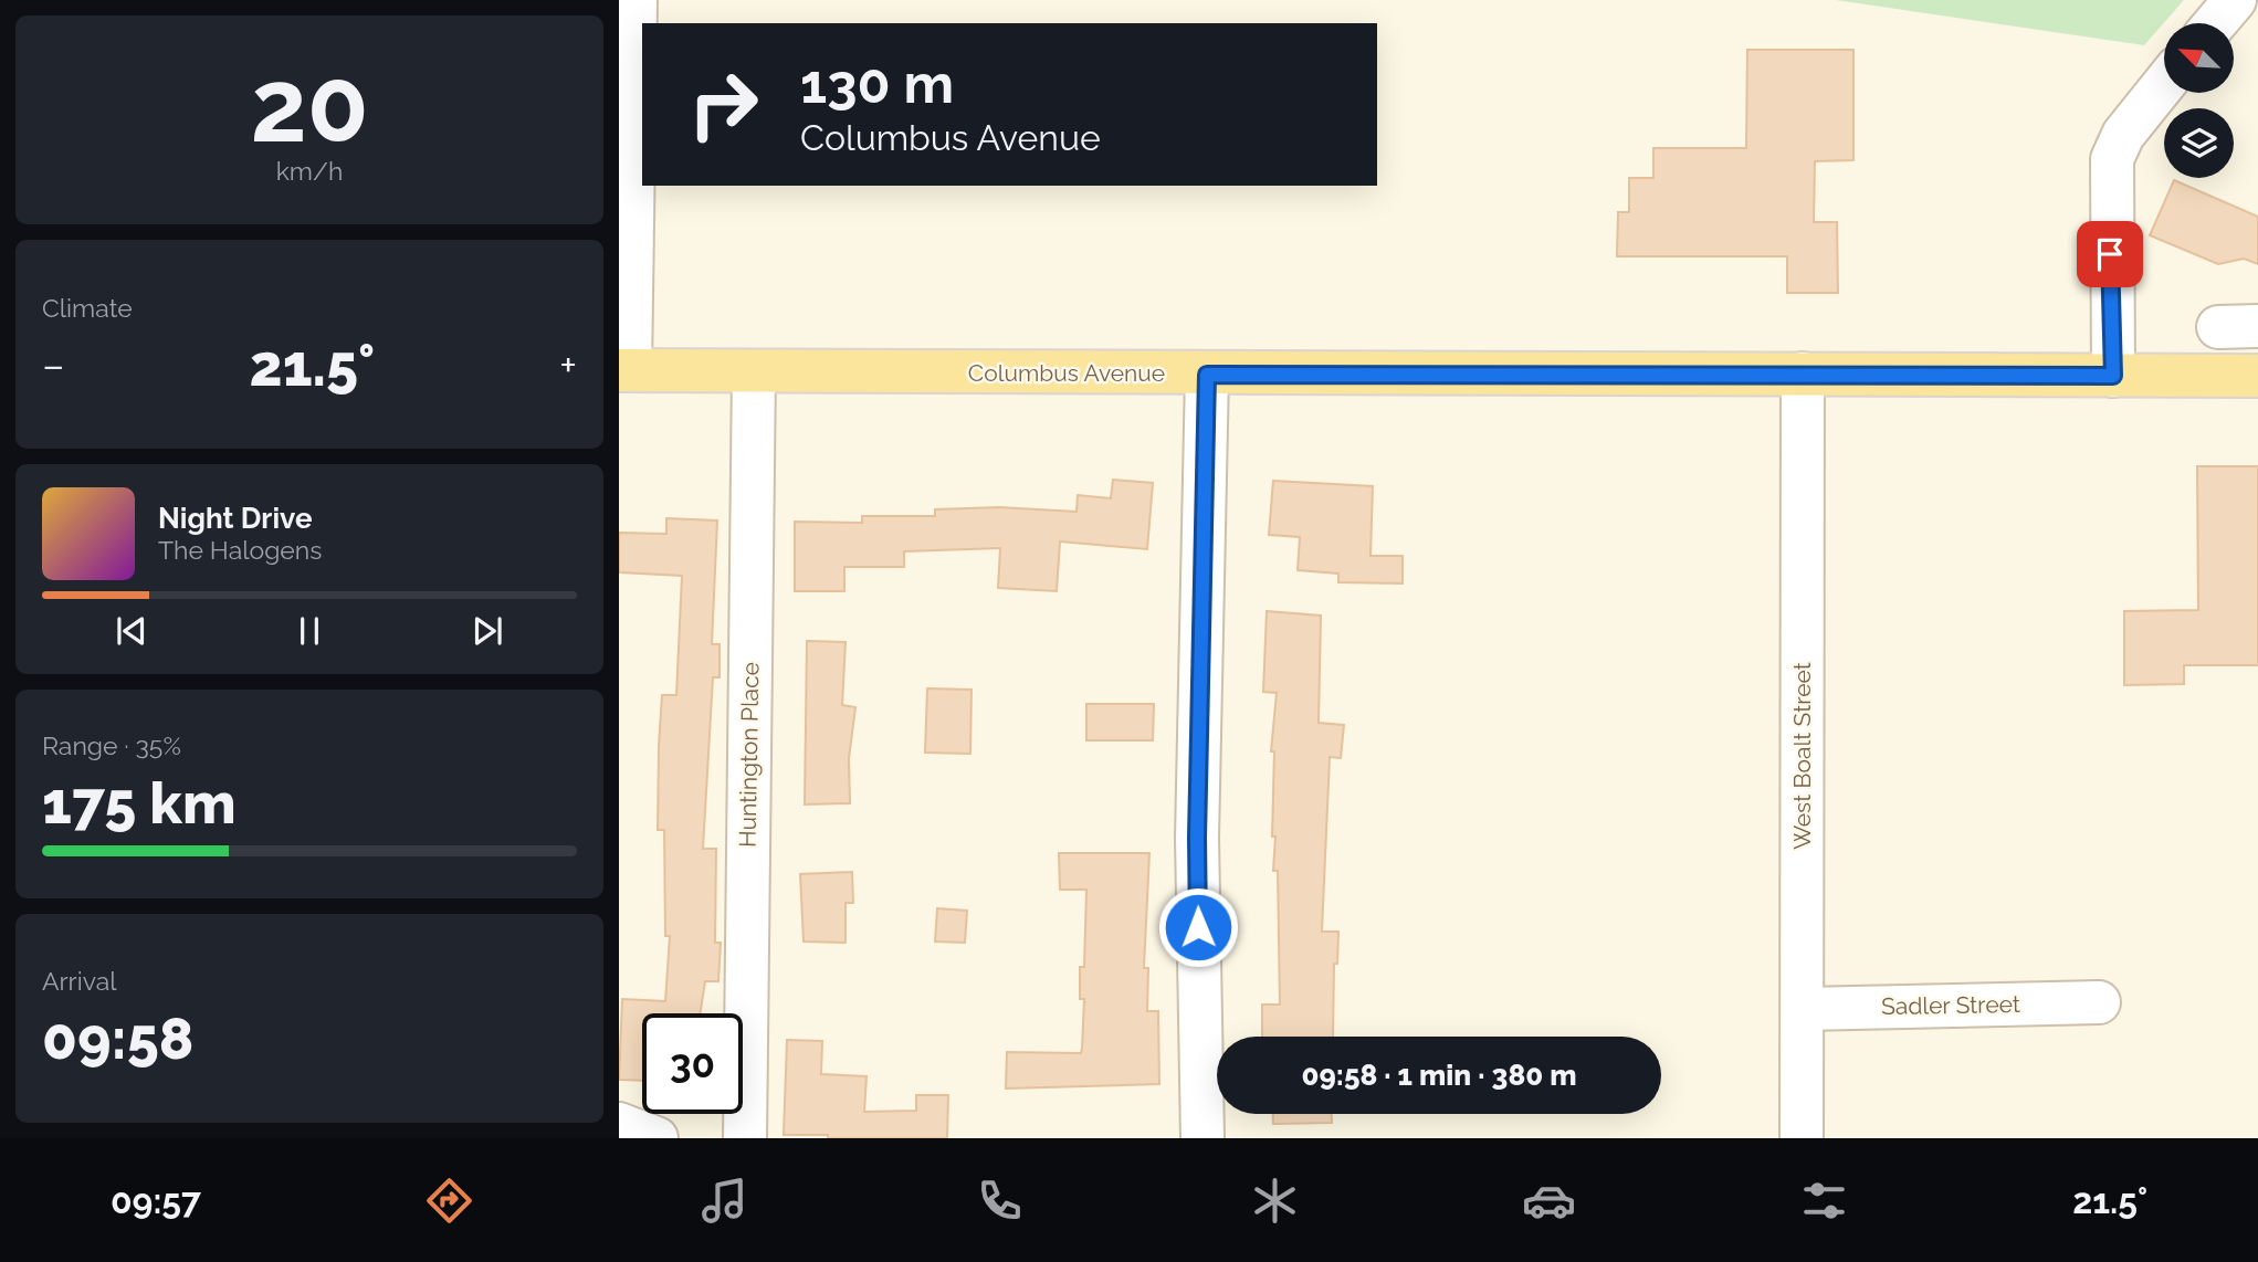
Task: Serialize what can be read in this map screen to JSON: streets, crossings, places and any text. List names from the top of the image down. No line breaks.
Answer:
{"streets":{"main road":["Columbus Avenue"],"street":["Huntington Place","West Boalt Street","Sadler Street"]},"crossings":[["Columbus Avenue","Huntington Place"],["Columbus Avenue","West Boalt Street"],["West Boalt Street","Sadler Street"]],"north":"top left","page":{"tile":[["20","km/h"],"Climate",["Range · 35%","175 km"],["Arrival","09:58"]],"turn":["130 m","Columbus Avenue"],"heat":["−","21.5°","+"],"song":["Night Drive","The Halogens"],"limit":"30","trip":"09:58 · 1 min · 380 m","tabs":["09:57","21.5°"]}}
